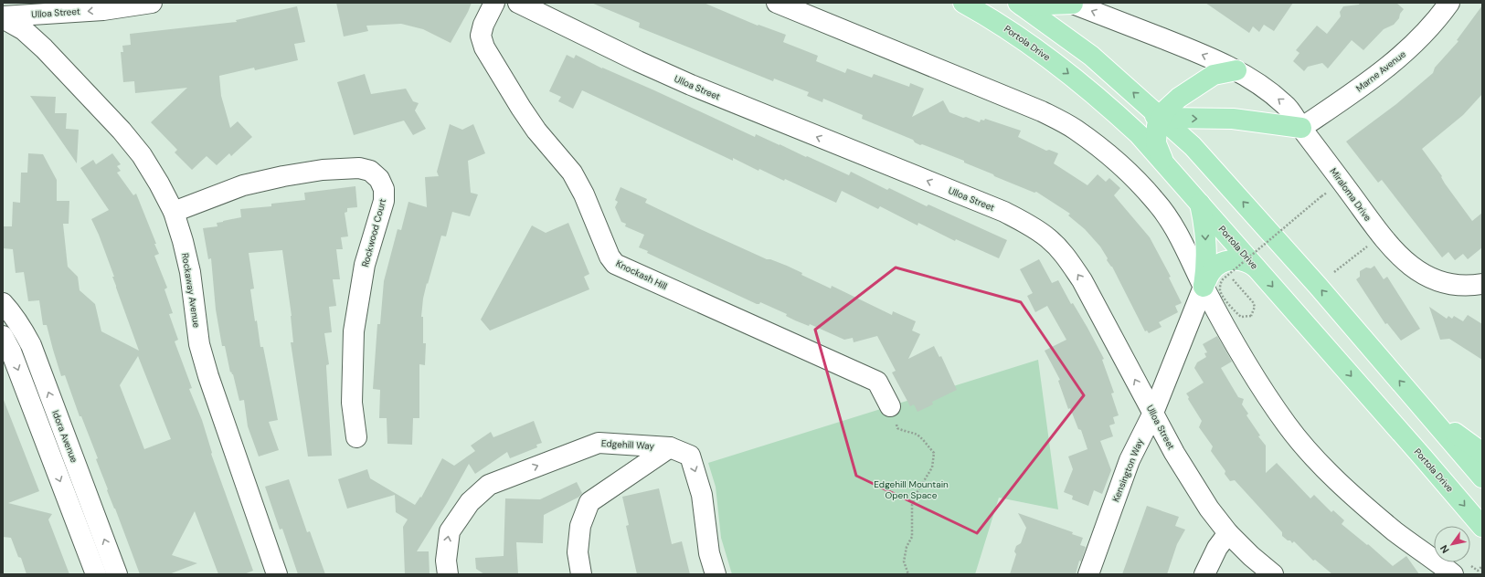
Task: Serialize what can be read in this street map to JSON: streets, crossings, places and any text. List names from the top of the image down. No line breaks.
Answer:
{"streets":{"main road":["Portola Drive"],"street":["Ulloa Street","Marne Avenue","Miraloma Drive","Rockwood Court","Knockash Hill","Rockaway Avenue","Idora Avenue","Edgehill Way","Kensington Way"]},"crossings":[["Ulloa Street","Rockaway Avenue"],["Ulloa Street","Kensington Way"],["Marne Avenue","Miraloma Drive"],["Rockwood Court","Rockaway Avenue"]],"parks":["Edgehill Mountain Open Space"],"north":"bottom left"}
